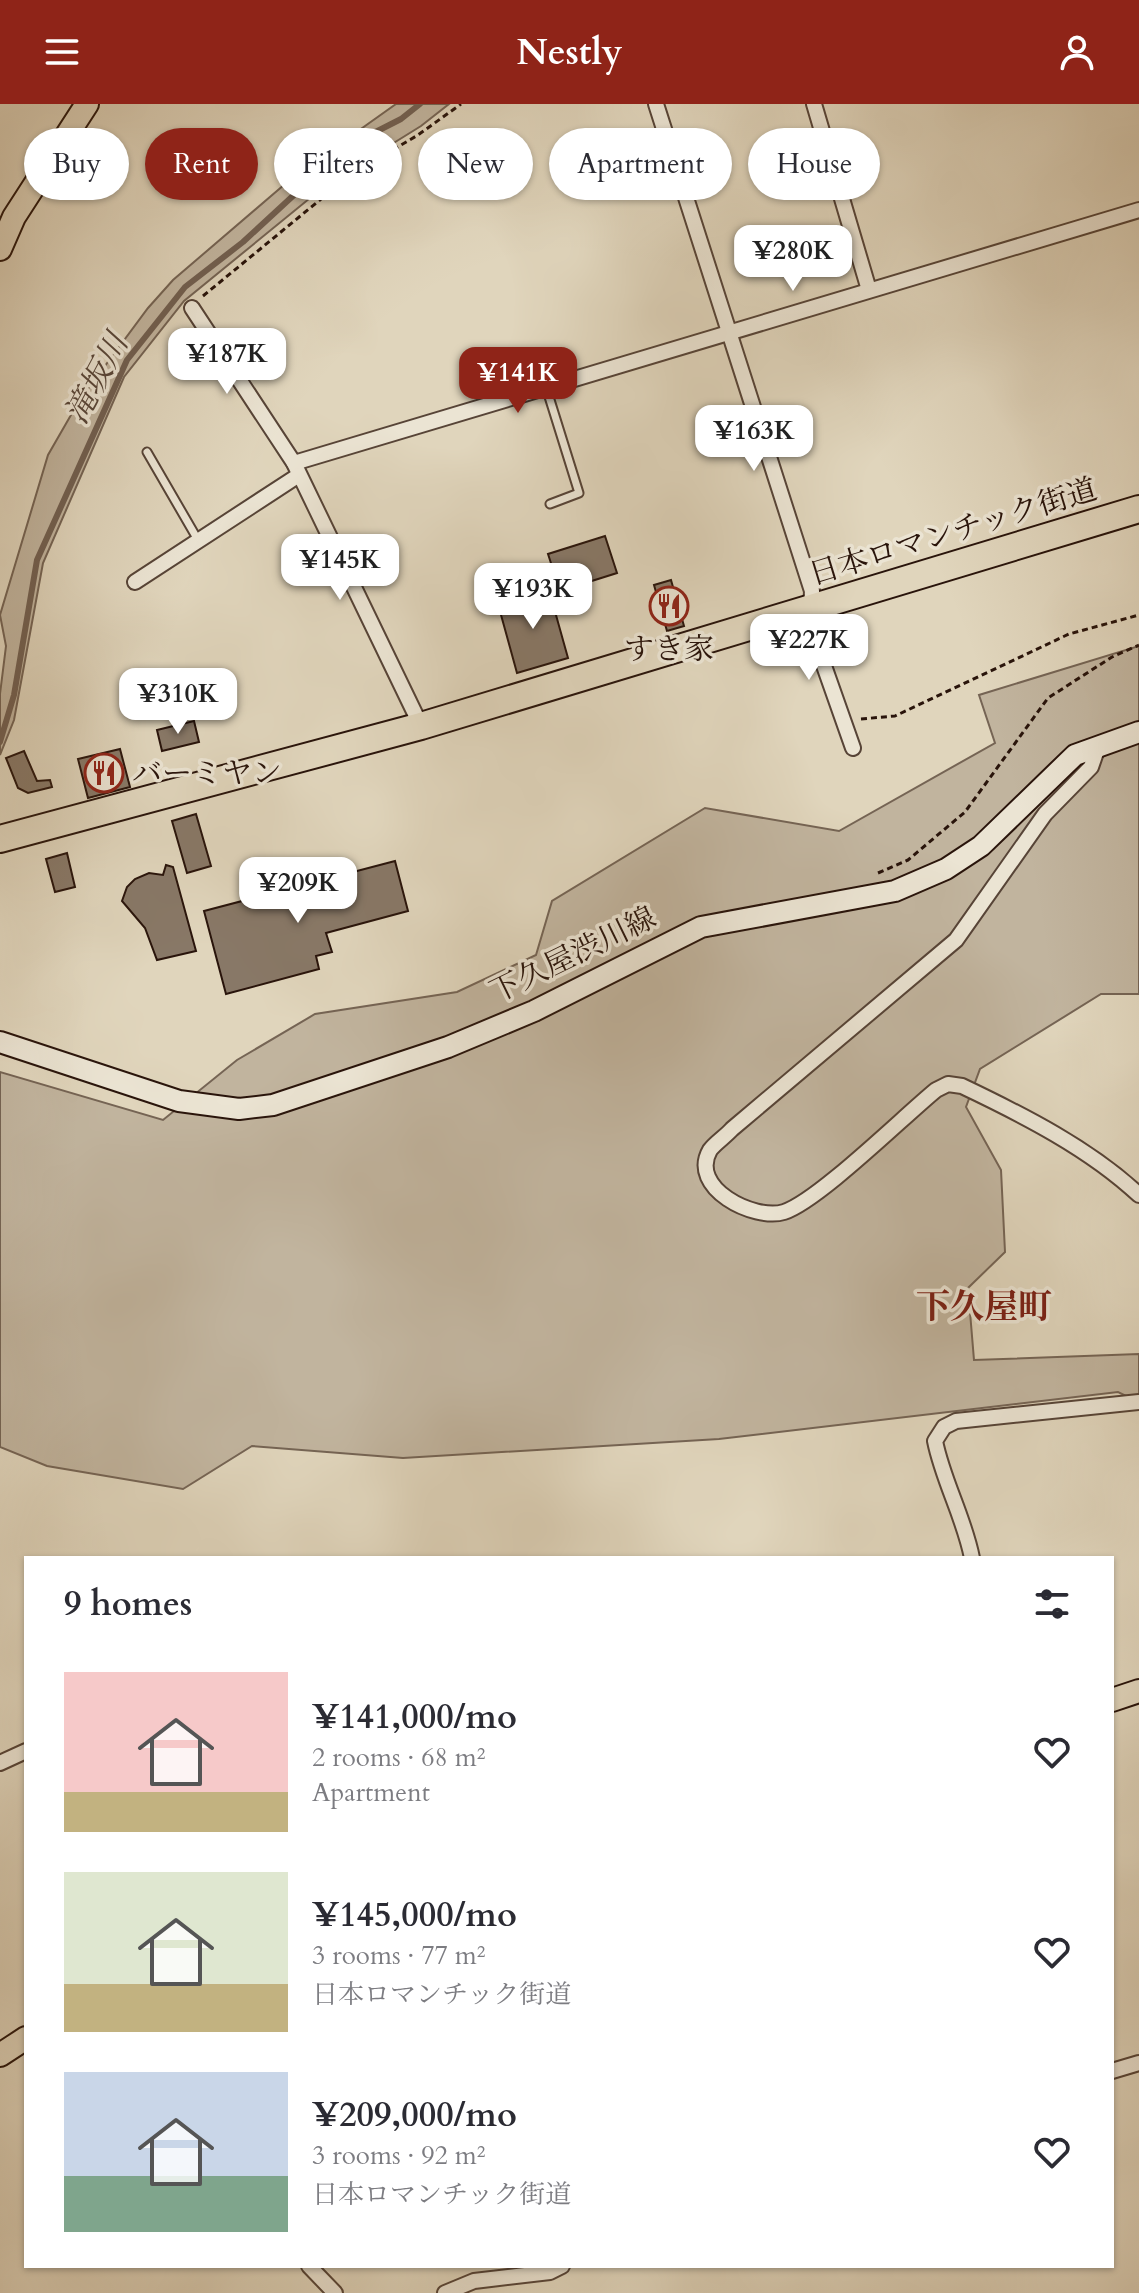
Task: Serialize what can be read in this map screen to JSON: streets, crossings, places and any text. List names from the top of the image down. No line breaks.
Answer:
{"streets":{"highway":["日本ロマンチック街道"],"main road":["下久屋渋川線"]},"districts":["下久屋町"],"water":["滝坂川"],"places":{"restaurant":["すき家","バーミヤン"]},"page":{"header":"Nestly","chip":["Buy","Rent","Filters","New","Apartment","House"],"price":["¥280K","¥187K","¥141K","¥163K","¥145K","¥193K","¥227K","¥310K","¥209K"],"heading":"9 homes","list":[{"name":"¥141,000/mo","note":"2 rooms · 68 m² · Apartment"},{"name":"¥145,000/mo","note":"3 rooms · 77 m² · 日本ロマンチック街道"},{"name":"¥209,000/mo","note":"3 rooms · 92 m² · 日本ロマンチック街道"}]}}
